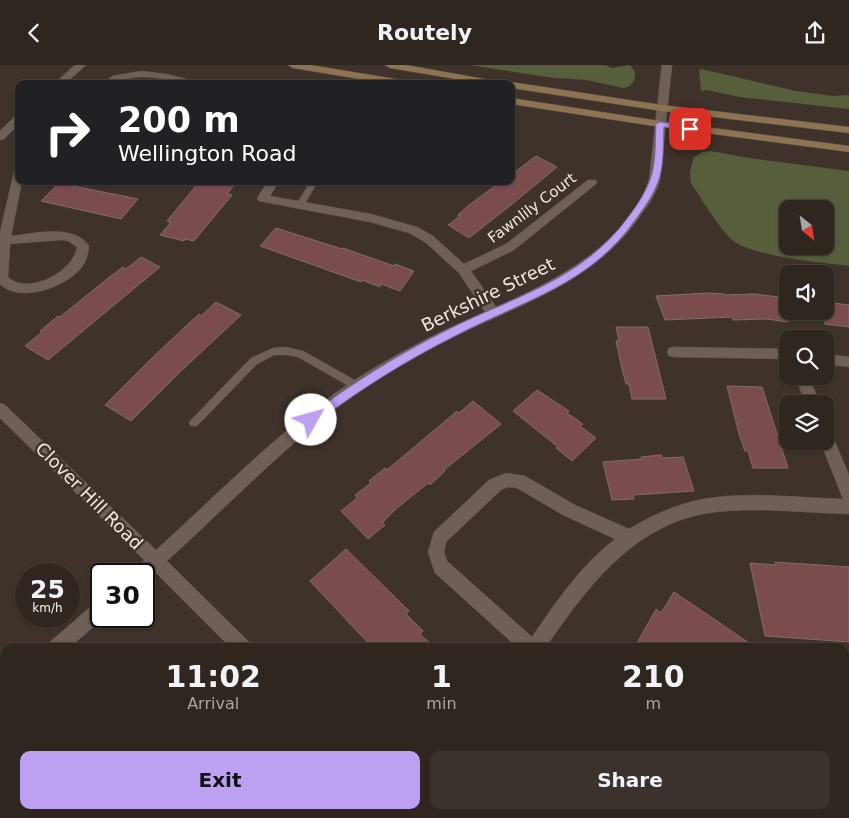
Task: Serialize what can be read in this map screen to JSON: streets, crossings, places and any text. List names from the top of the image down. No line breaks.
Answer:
{"streets":{"street":["Fawnlily Court","Berkshire Street","Clover Hill Road"]},"crossings":[["Berkshire Street","Clover Hill Road"]],"north":"bottom right","page":{"header":"Routely","turn":["200 m","Wellington Road"],"speed":"25 km/h","limit":"30","eta":["11:02","Arrival","1","min","210","m"],"buttons":["Exit","Share"]}}
